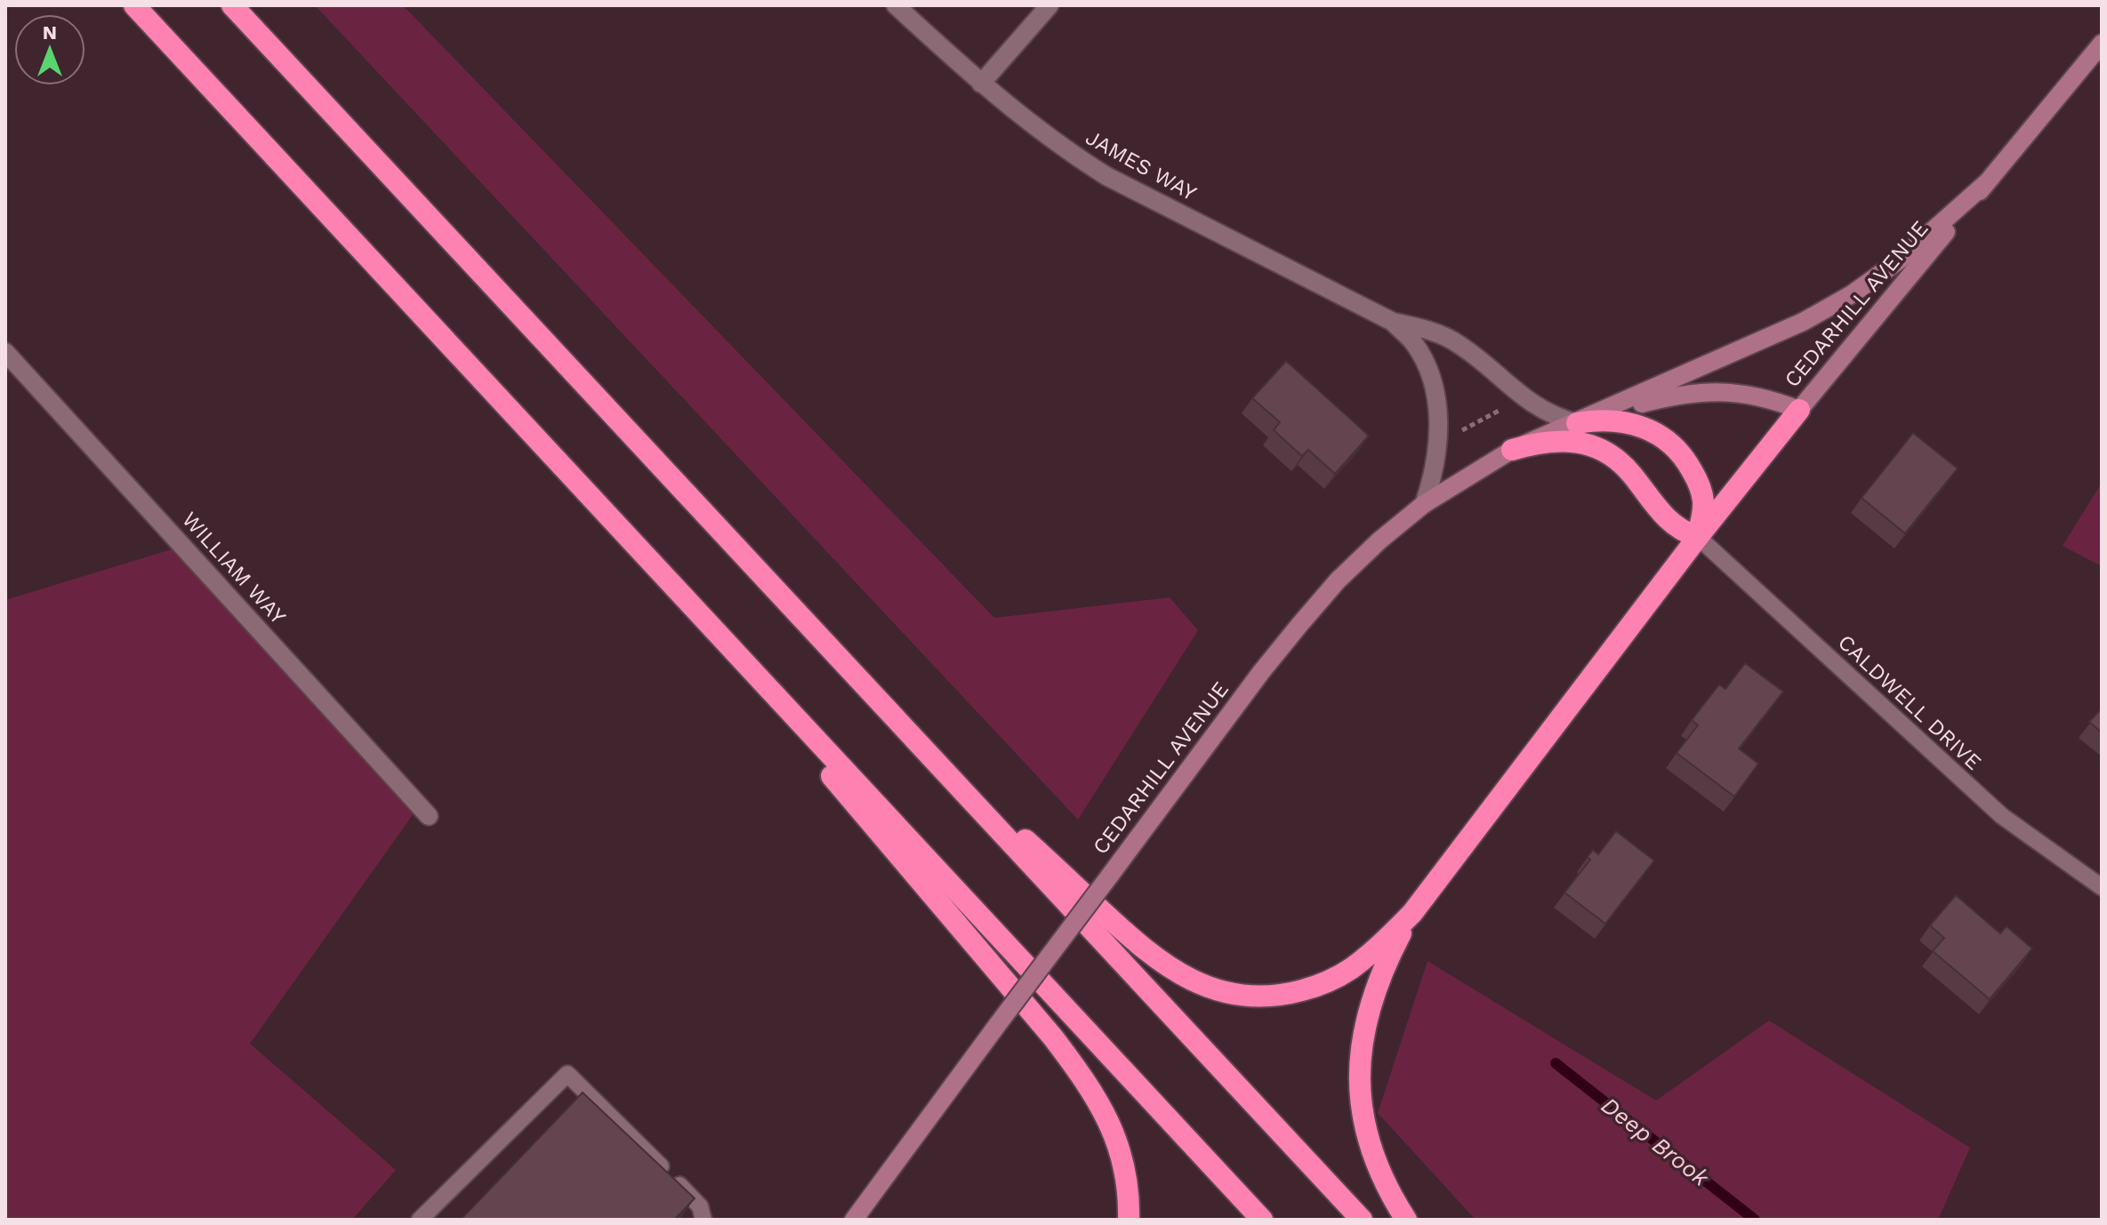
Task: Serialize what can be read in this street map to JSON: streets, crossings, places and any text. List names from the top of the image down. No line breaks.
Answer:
{"streets":{"main road":["CEDARHILL AVENUE"],"street":["JAMES WAY","WILLIAM WAY"],"lane":["CALDWELL DRIVE"]},"crossings":[["JAMES WAY","CEDARHILL AVENUE"]],"water":["Deep Brook"],"north":"top"}
